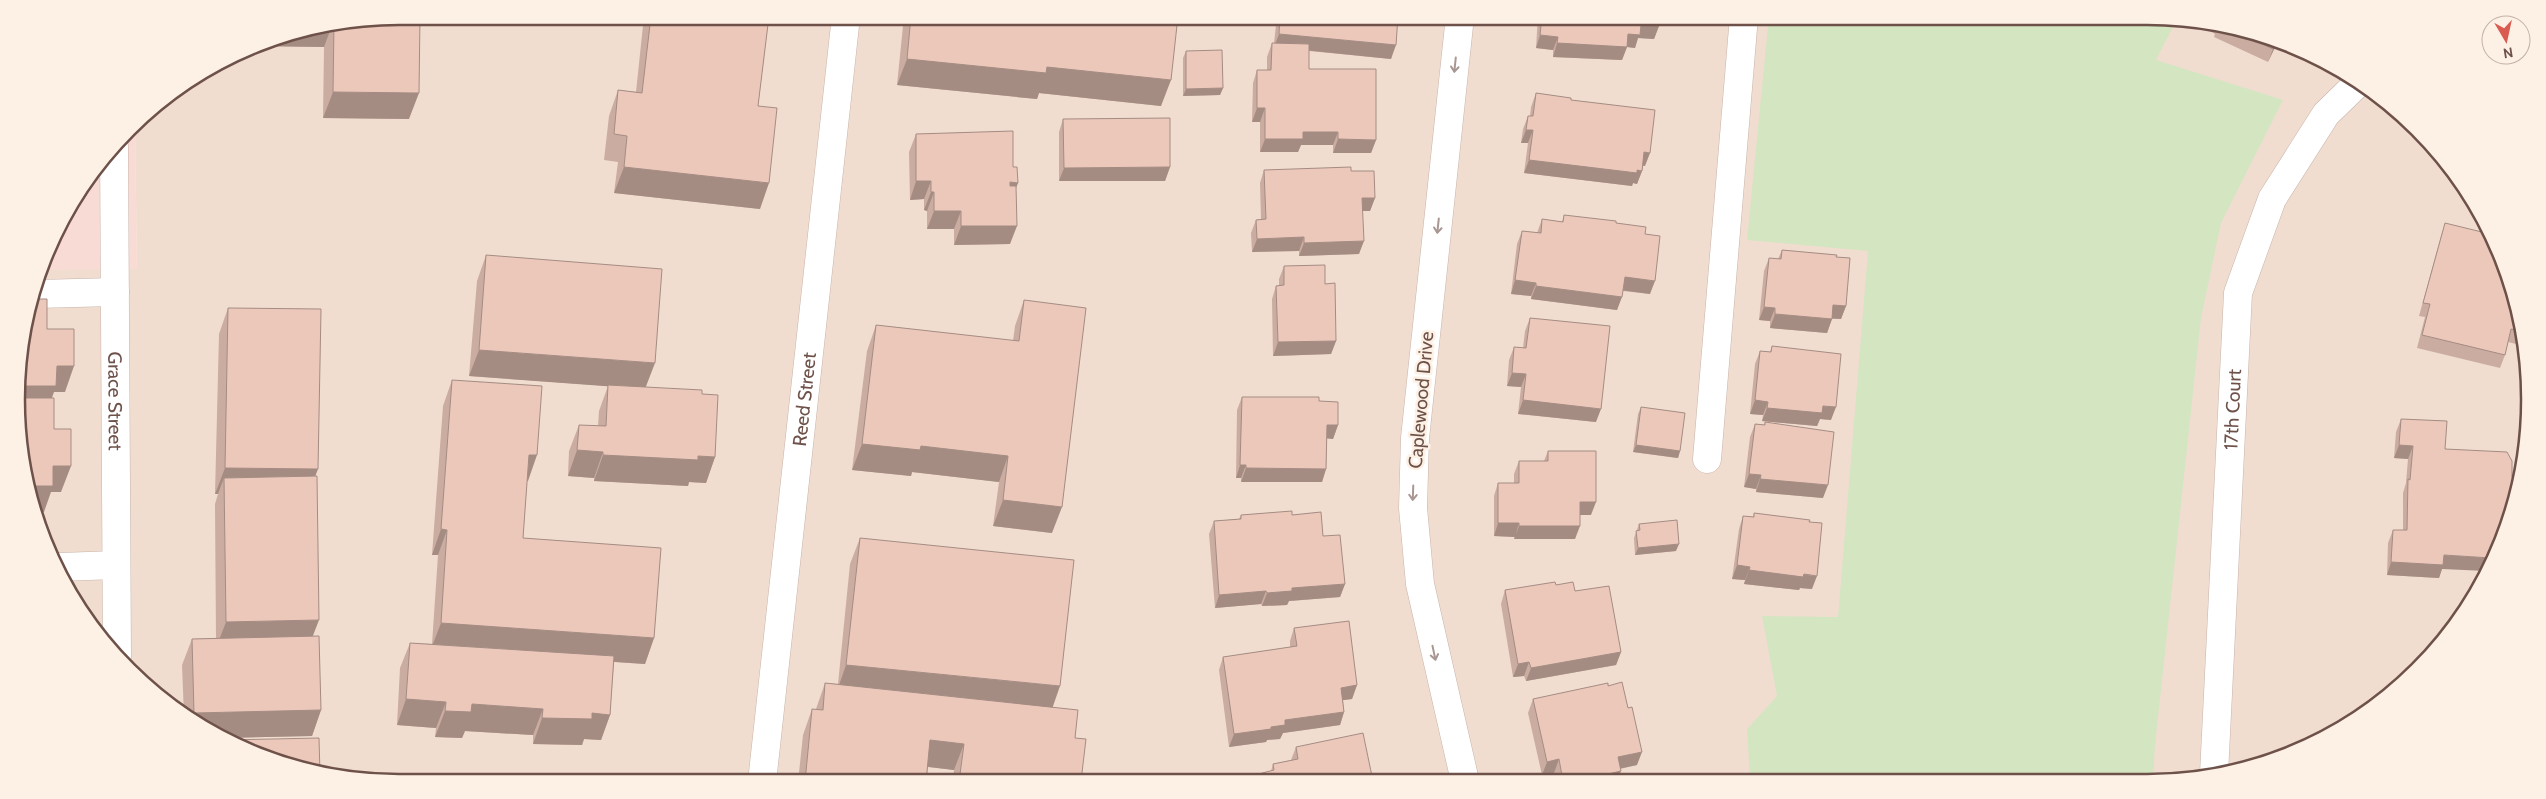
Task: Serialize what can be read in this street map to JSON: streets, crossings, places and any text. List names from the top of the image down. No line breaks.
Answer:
{"streets":{"street":["Reed Street","Caplewood Drive","Grace Street","17th Court"]},"one_way":["Caplewood Drive"],"north":"bottom"}
